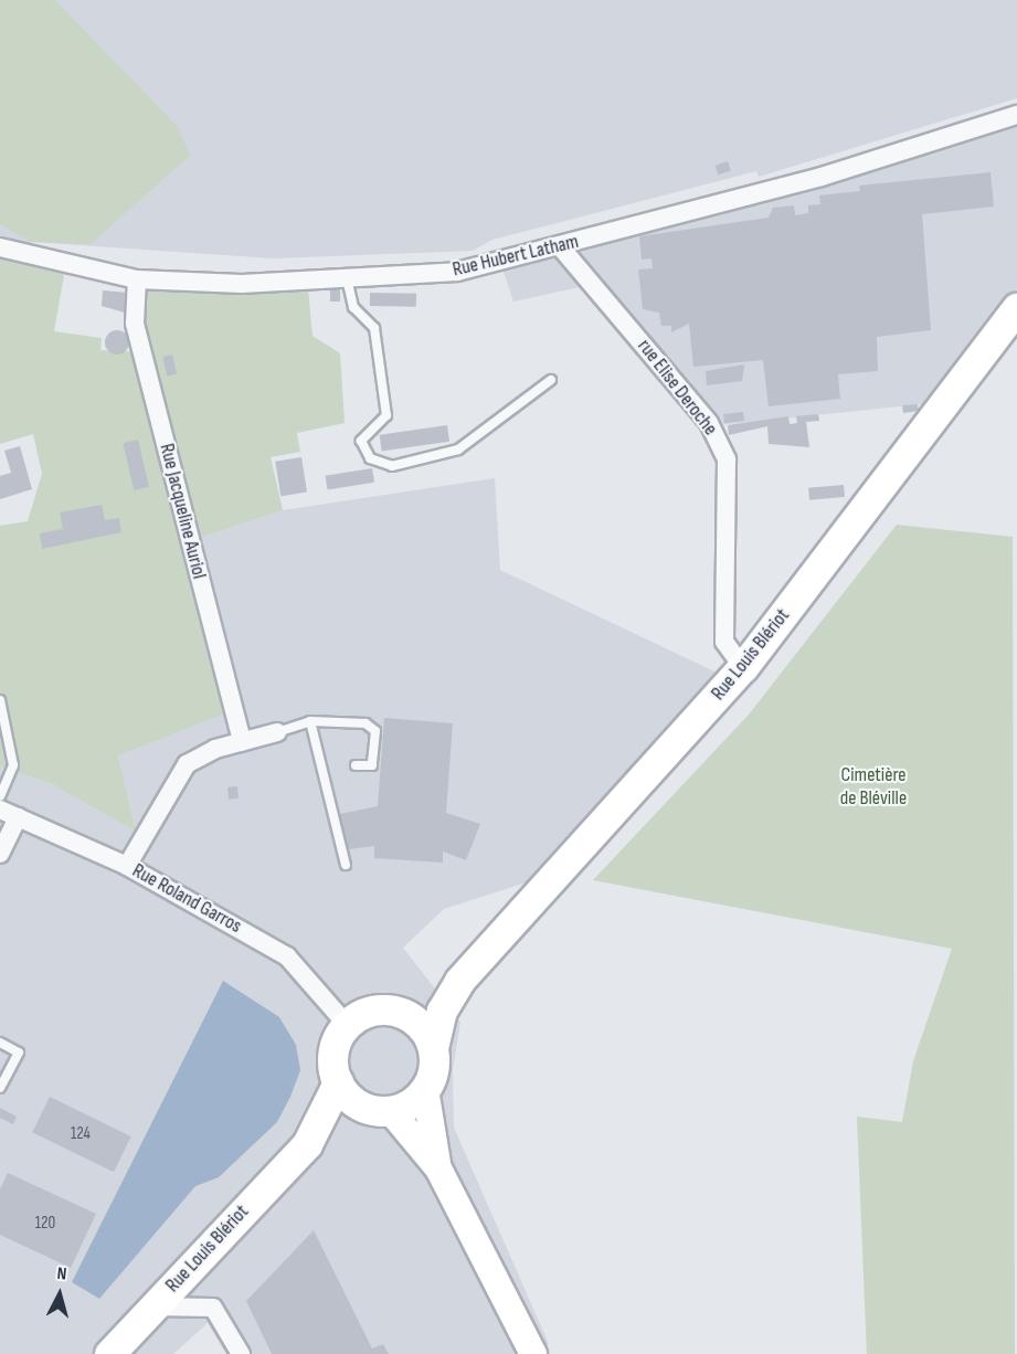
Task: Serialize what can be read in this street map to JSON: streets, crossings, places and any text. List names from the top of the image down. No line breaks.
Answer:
{"streets":{"main road":["Rue Louis Blériot"],"street":["Rue Hubert Latham","rue Elise Deroche","Rue Jacqueline Auriol","Rue Roland Garros"]},"crossings":[["Rue Hubert Latham","rue Elise Deroche"],["Rue Hubert Latham","Rue Jacqueline Auriol"],["rue Elise Deroche","Rue Louis Blériot"],["Rue Louis Blériot","Rue Roland Garros"]],"parks":["Cimetière de Bléville"],"house_numbers":["124","120"],"north":"top"}
